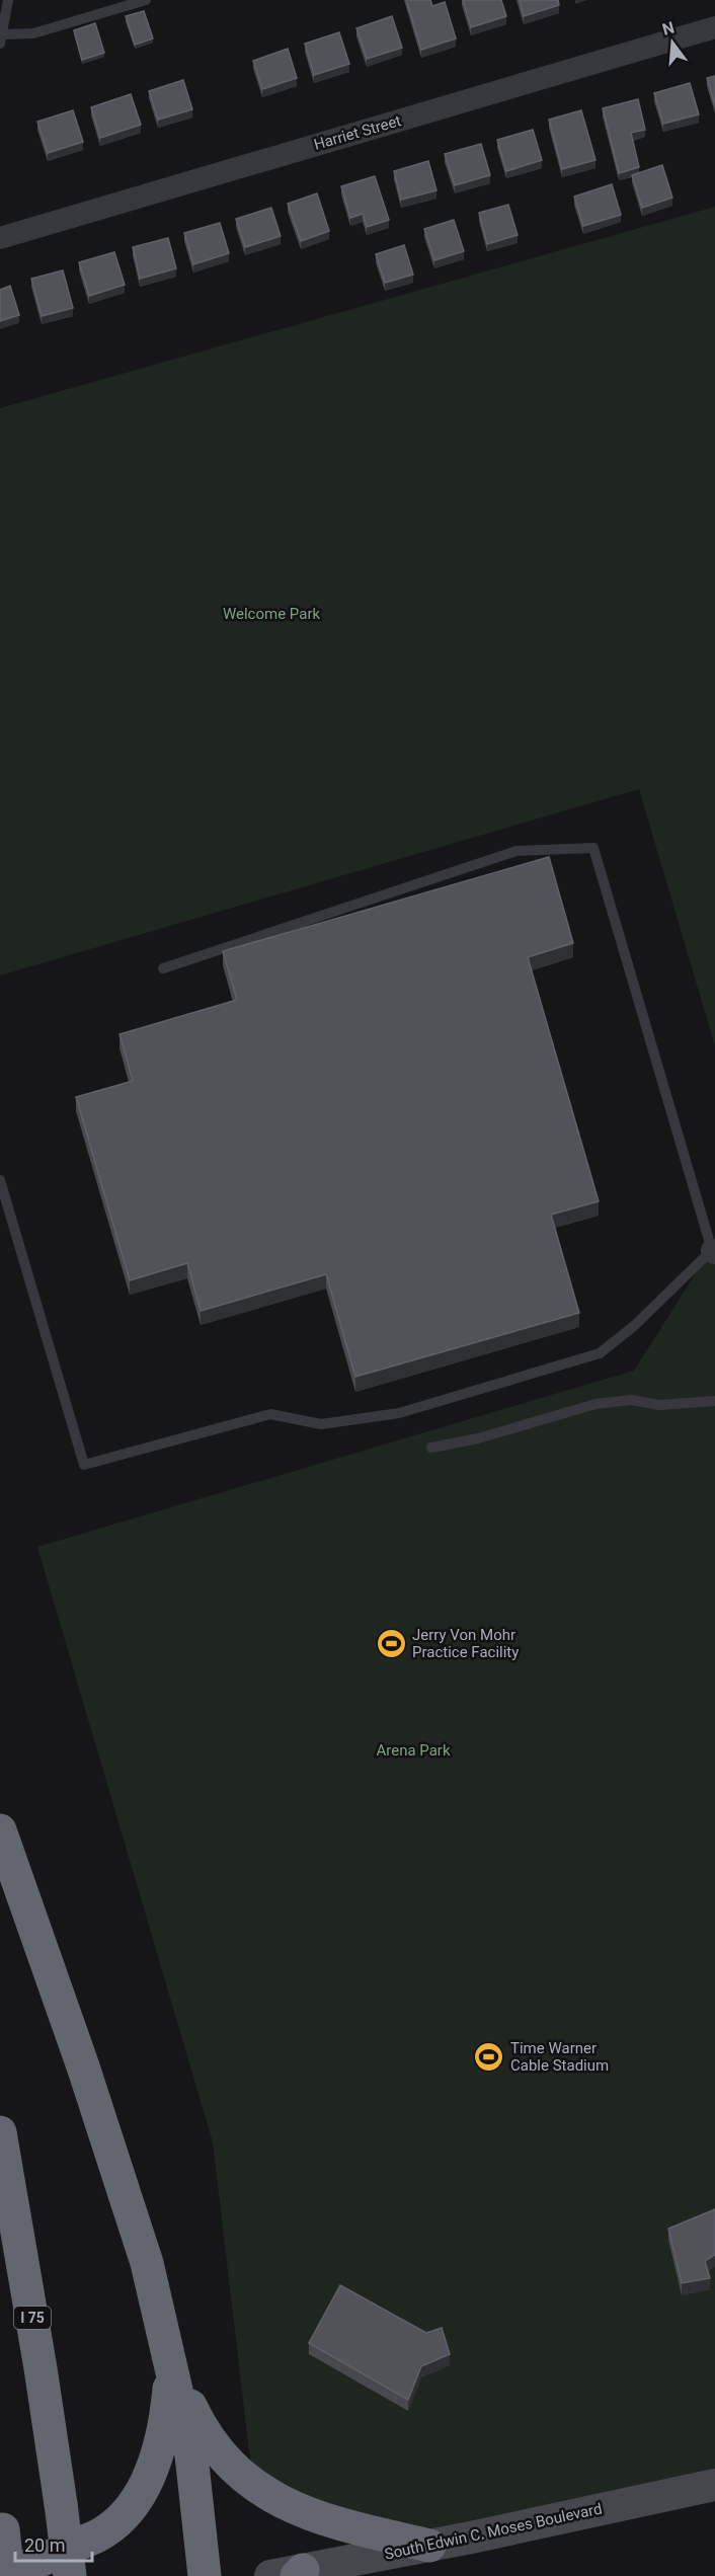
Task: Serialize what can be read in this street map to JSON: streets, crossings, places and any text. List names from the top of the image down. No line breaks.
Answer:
{"streets":{"highway":["I 75"],"main road":["South Edwin C. Moses Boulevard"],"street":["Harriet Street"]},"parks":["Welcome Park","Arena Park"],"places":{"sports":["Jerry Von Mohr Practice Facility","Time Warner Cable Stadium"]},"scale_bar":"20 m","north":"top"}
